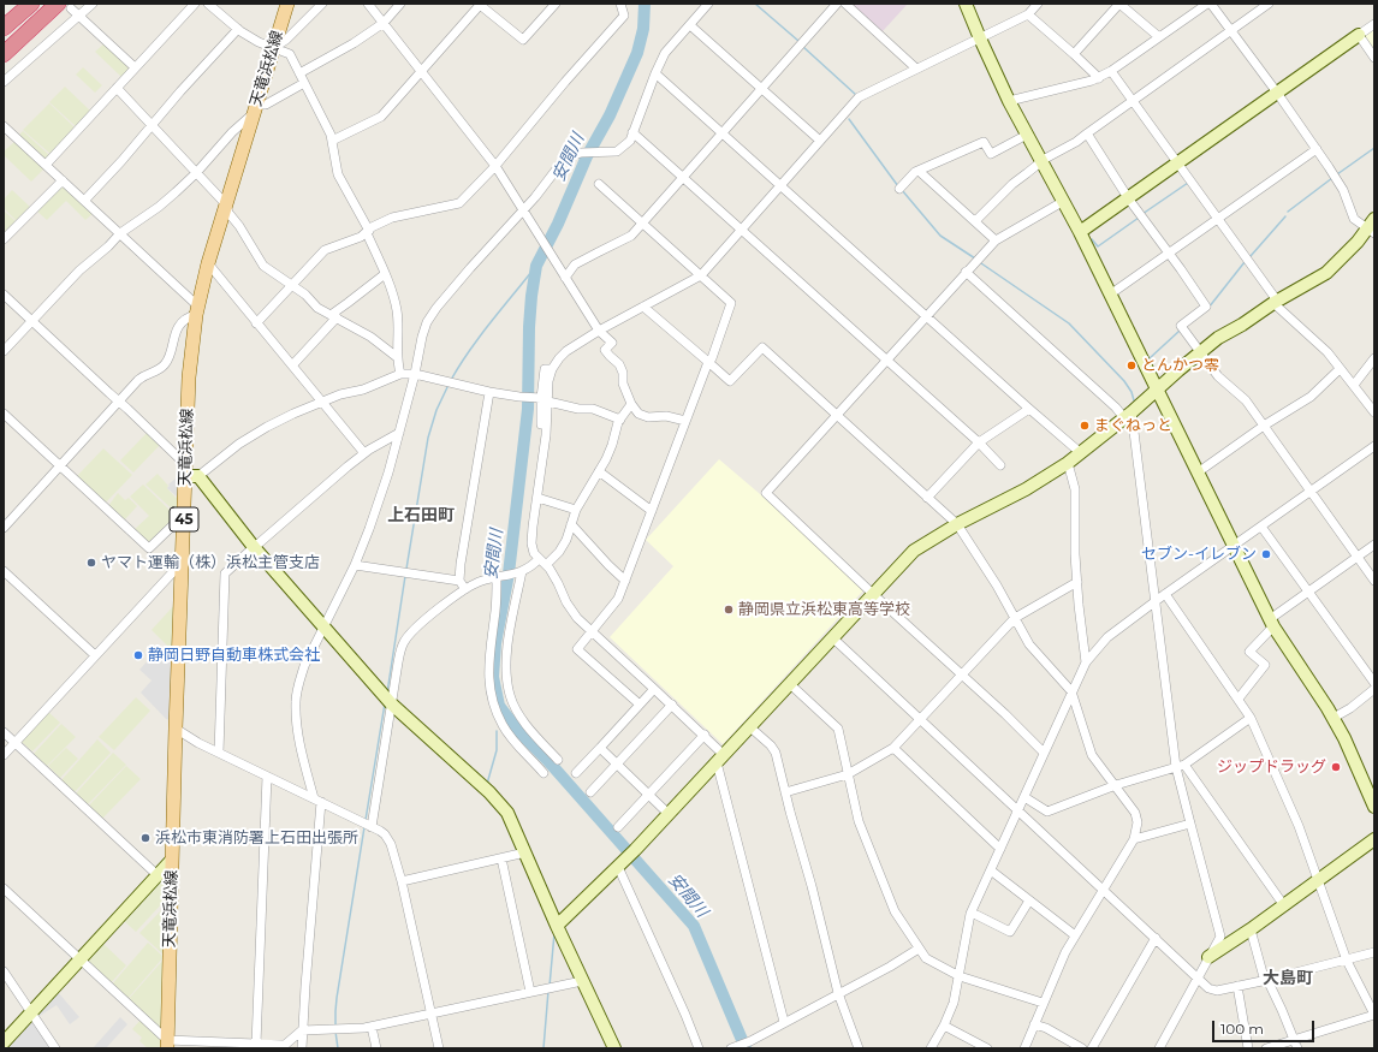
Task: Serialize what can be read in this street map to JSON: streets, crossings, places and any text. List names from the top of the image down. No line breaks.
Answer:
{"streets":{"main road":["天竜浜松線","45"]},"districts":["上石田町","大島町"],"water":["安間川"],"places":["とんかつ零","まぐねっと","セブン-イレブン","ヤマト運輸（株）浜松主管支店","静岡県立浜松東高等学校","静岡日野自動車株式会社","ジップドラッグ","浜松市東消防署上石田出張所"],"scale_bar":"100 m"}
